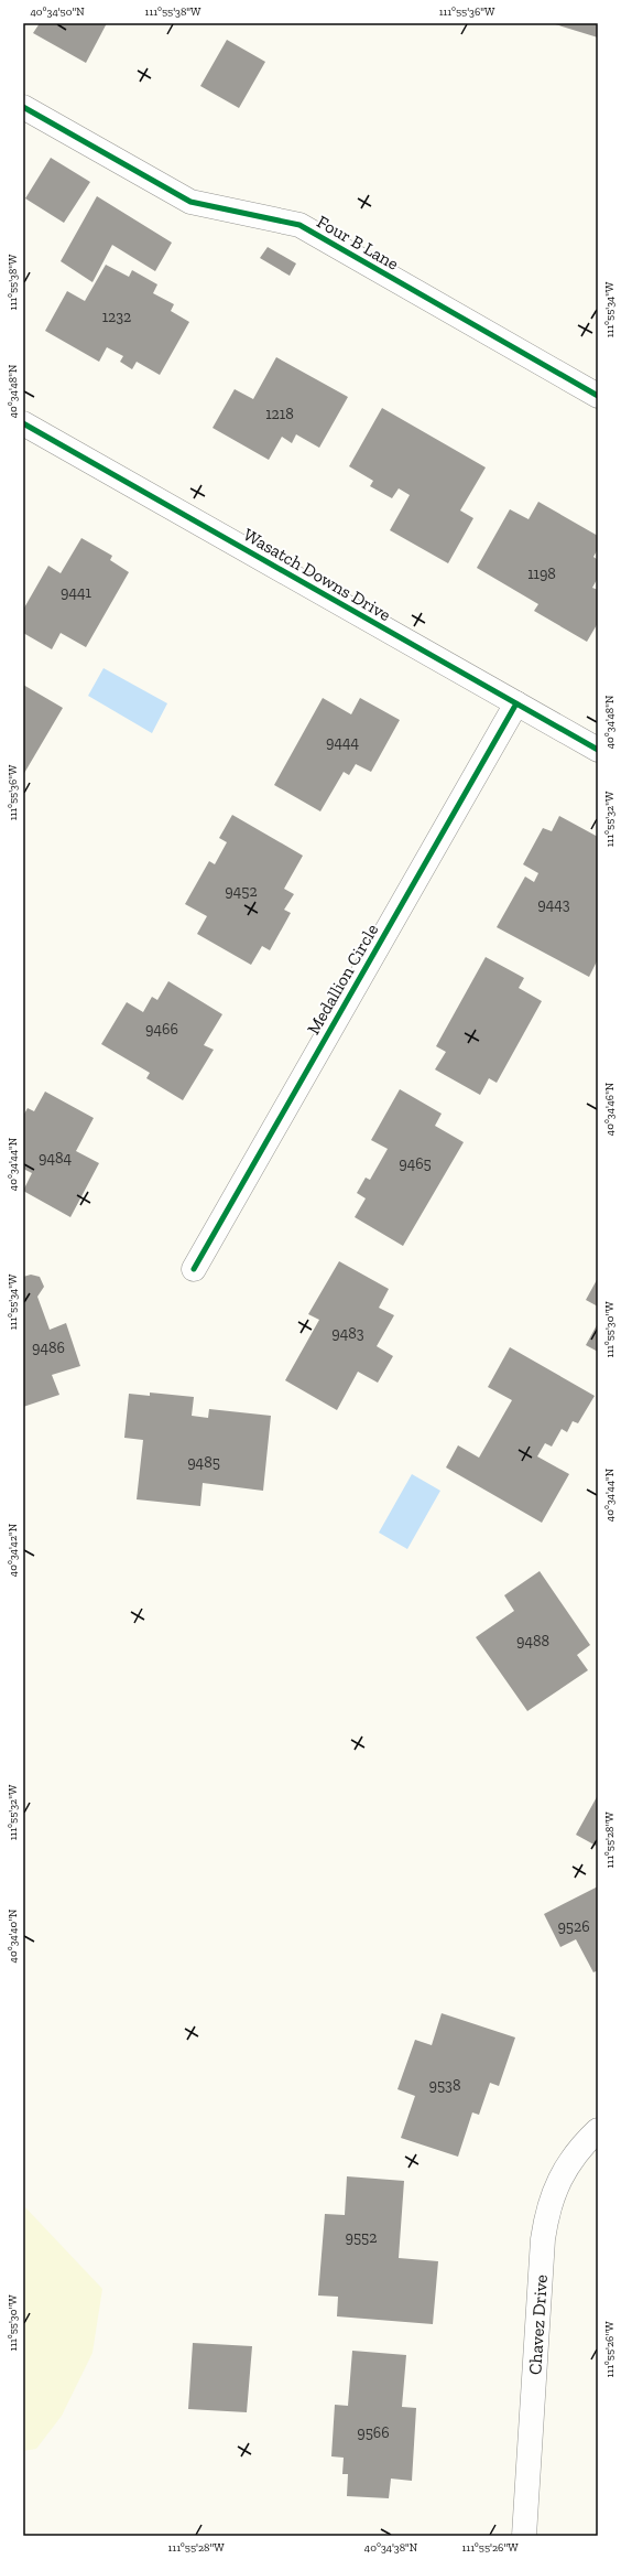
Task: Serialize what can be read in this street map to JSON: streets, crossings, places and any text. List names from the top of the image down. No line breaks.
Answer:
{"streets":{"street":["Four B Lane","Wasatch Downs Drive","Medallion Circle","Chavez Drive"]},"crossings":[["Wasatch Downs Drive","Medallion Circle"]],"house_numbers":["1232","1218","1198","9441","9444","9452","9443","9466","9484","9465","9483","9486","9485","9488","9526","9538","9552","9566"],"coordinates":["40°34'50\"N","111°55'38\"W","111°55'36\"W","111°55'34\"W","40°34'48\"N","111°55'32\"W","40°34'46\"N","40°34'44\"N","111°55'30\"W","40°34'42\"N","111°55'28\"W","40°34'40\"N","111°55'26\"W","40°34'38\"N"]}
